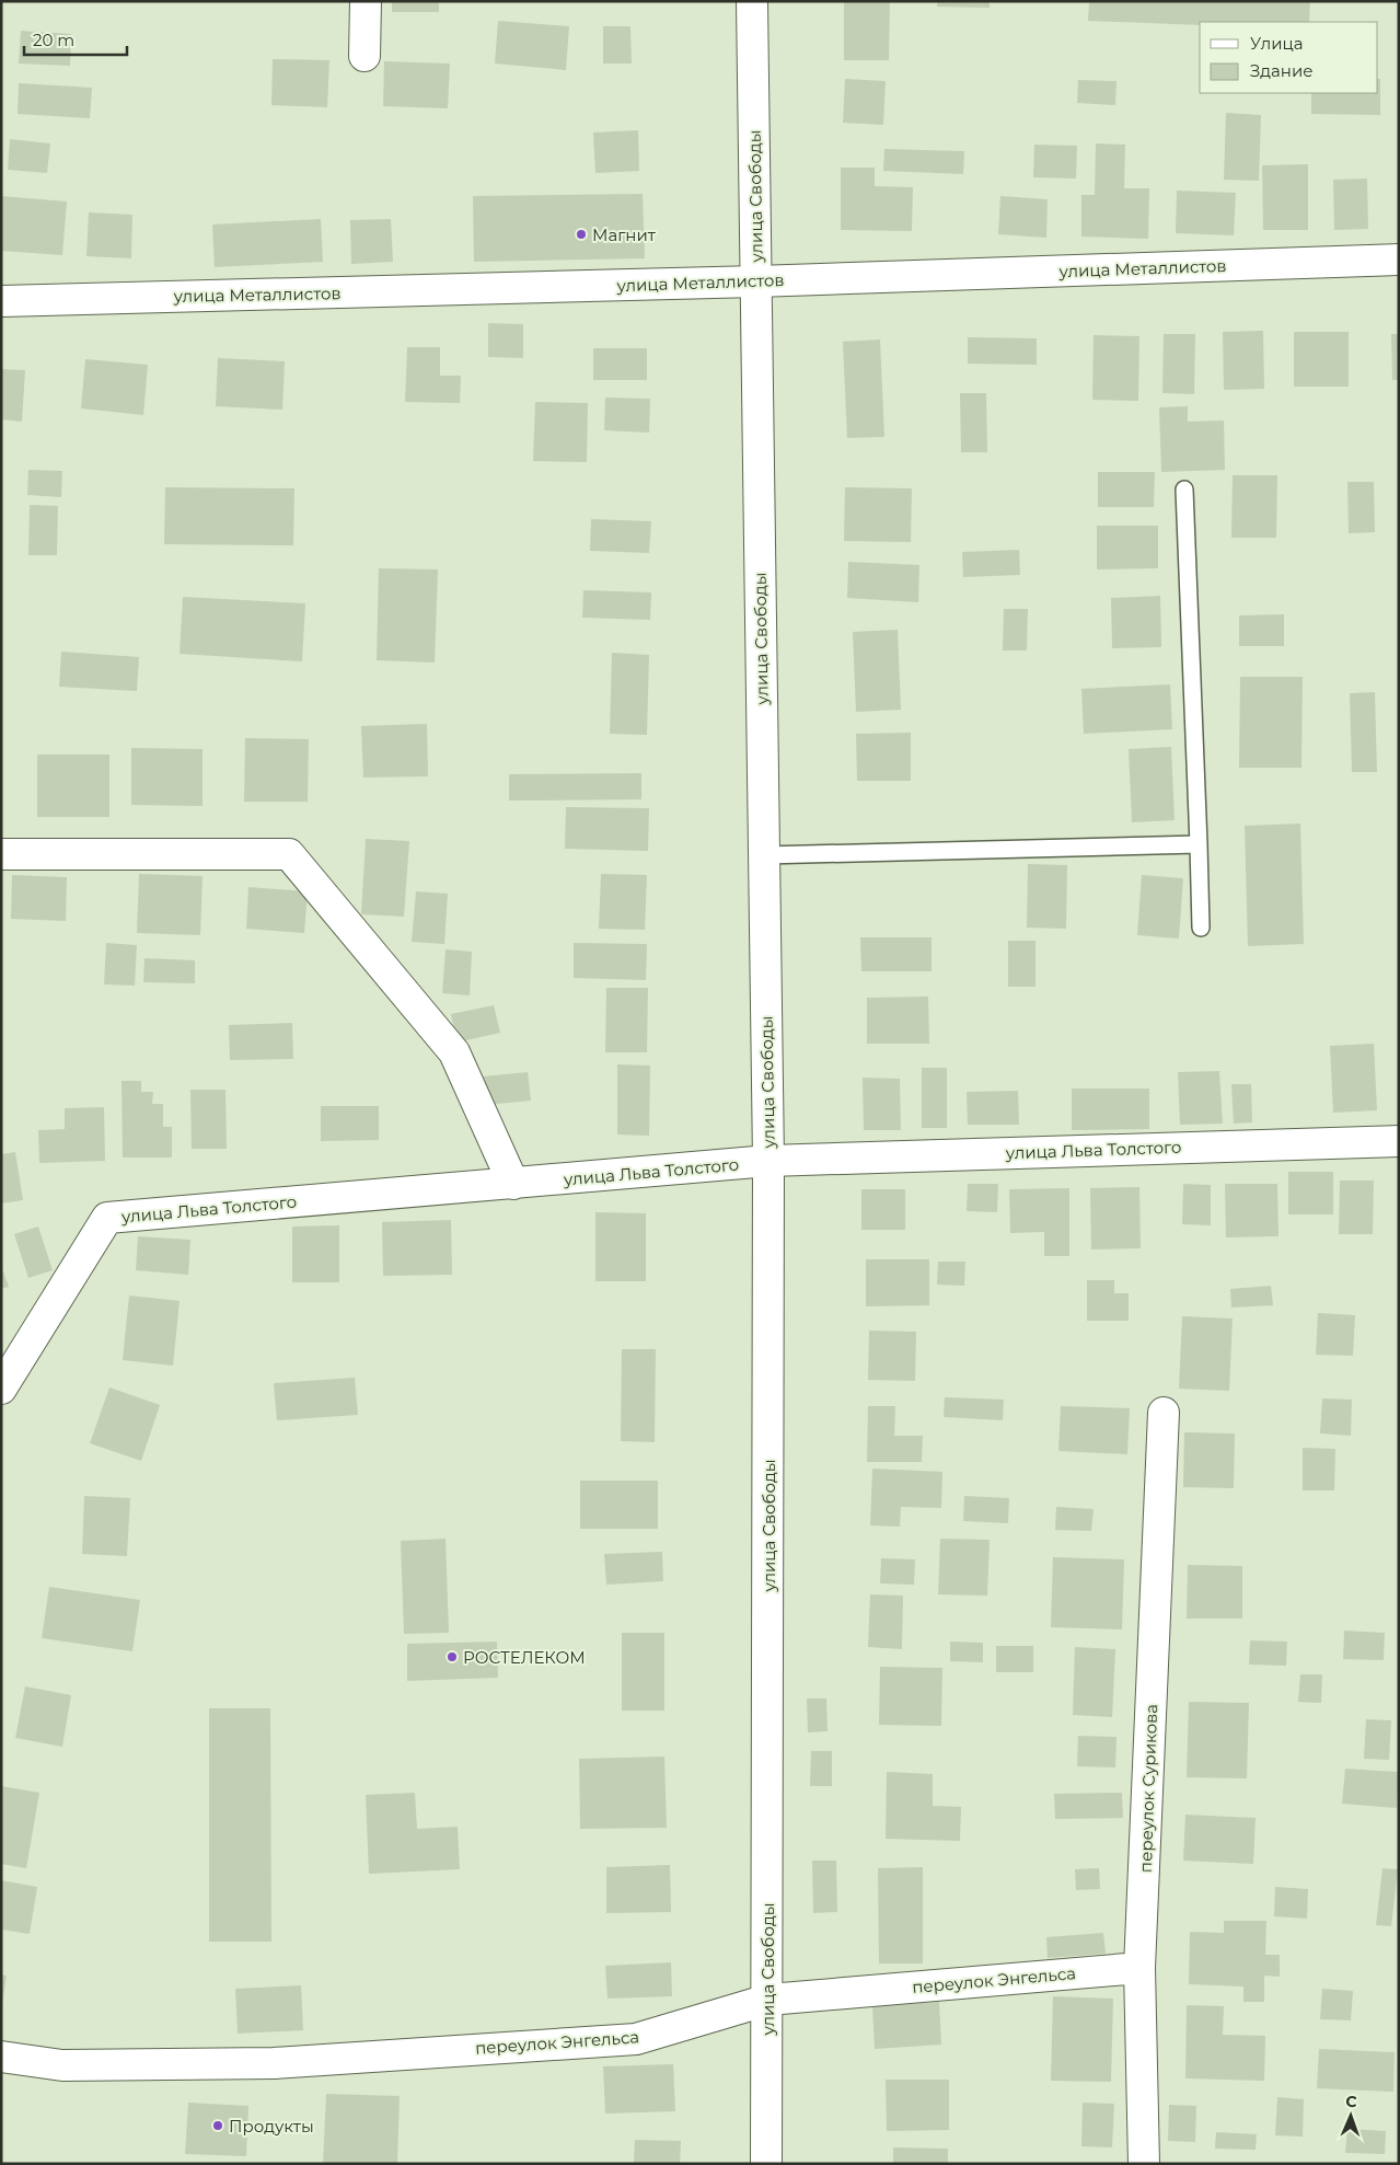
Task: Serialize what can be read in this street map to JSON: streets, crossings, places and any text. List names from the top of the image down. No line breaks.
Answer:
{"streets":{"street":["улица Свободы","улица Металлистов","улица Льва Толстого","переулок Сурикова","переулок Энгельса"]},"crossings":[["улица Свободы","улица Металлистов"],["улица Свободы","улица Льва Толстого"],["улица Свободы","переулок Энгельса"],["переулок Сурикова","переулок Энгельса"]],"places":["Магнит","РОСТЕЛЕКОМ","Продукты"],"legend":["Улица","Здание"],"scale_bar":"20 m","north":"top"}
